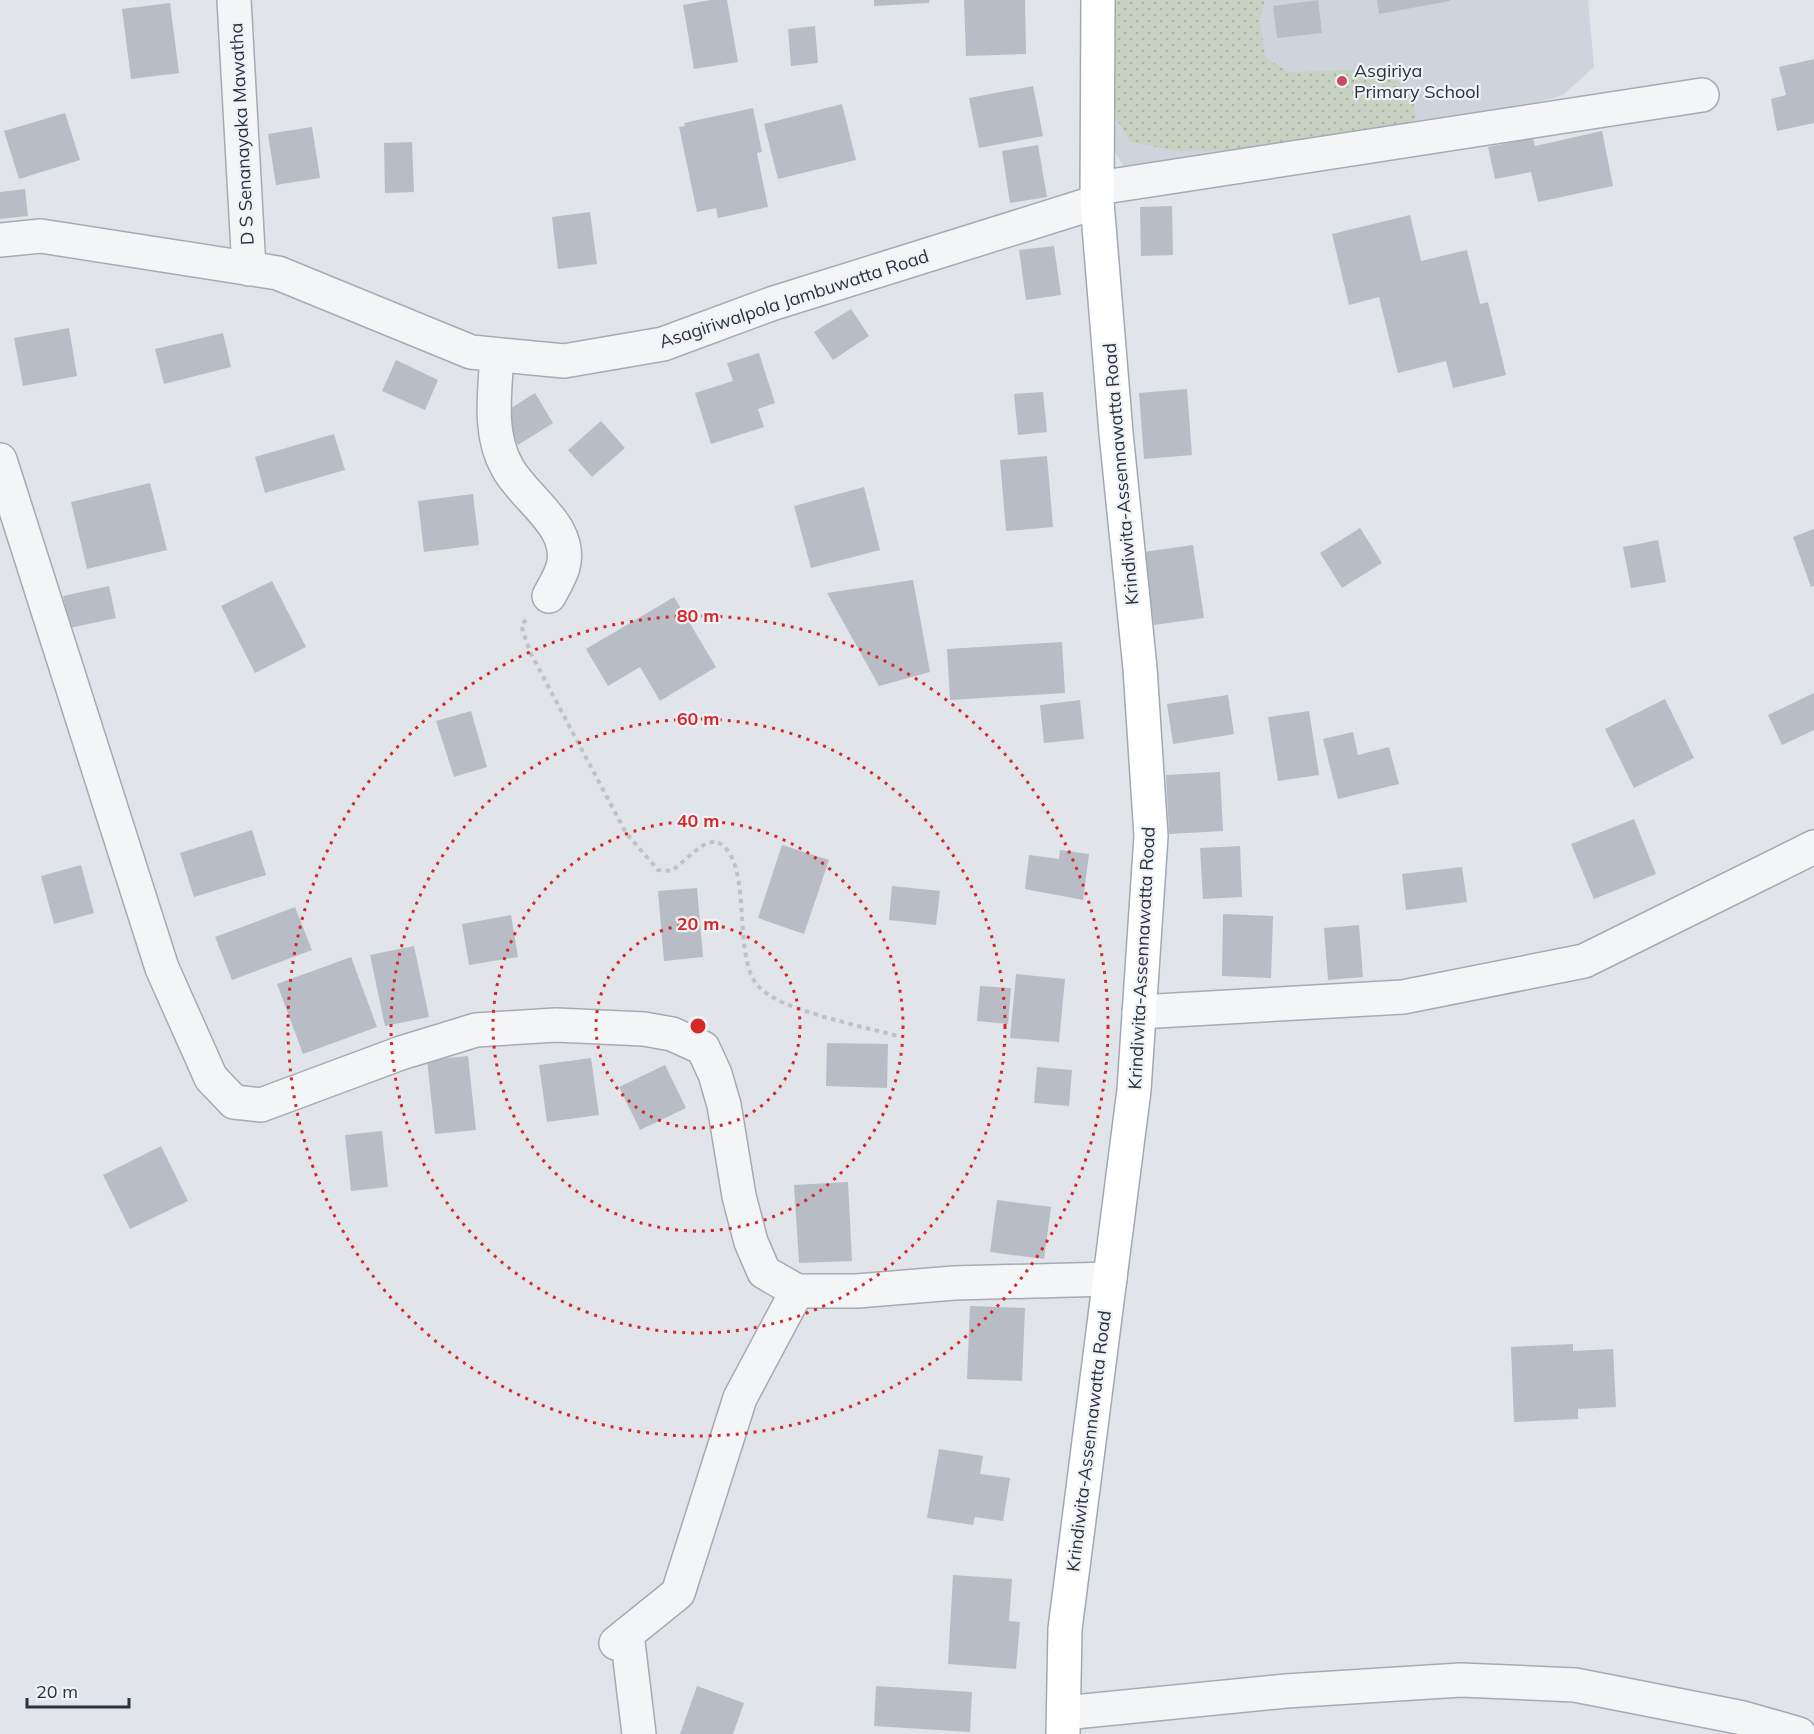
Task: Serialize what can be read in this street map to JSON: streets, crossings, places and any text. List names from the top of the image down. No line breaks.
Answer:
{"streets":{"main road":["Krindiwita-Assennawatta Road"],"street":["D S Senanayaka Mawatha","Asagiriwalpola Jambuwatta Road"]},"crossings":[["D S Senanayaka Mawatha","Asagiriwalpola Jambuwatta Road"],["Asagiriwalpola Jambuwatta Road","Krindiwita-Assennawatta Road"]],"places":["Asgiriya Primary School"],"scale_bar":"20 m","rings":["80 m","60 m","40 m","20 m"]}
